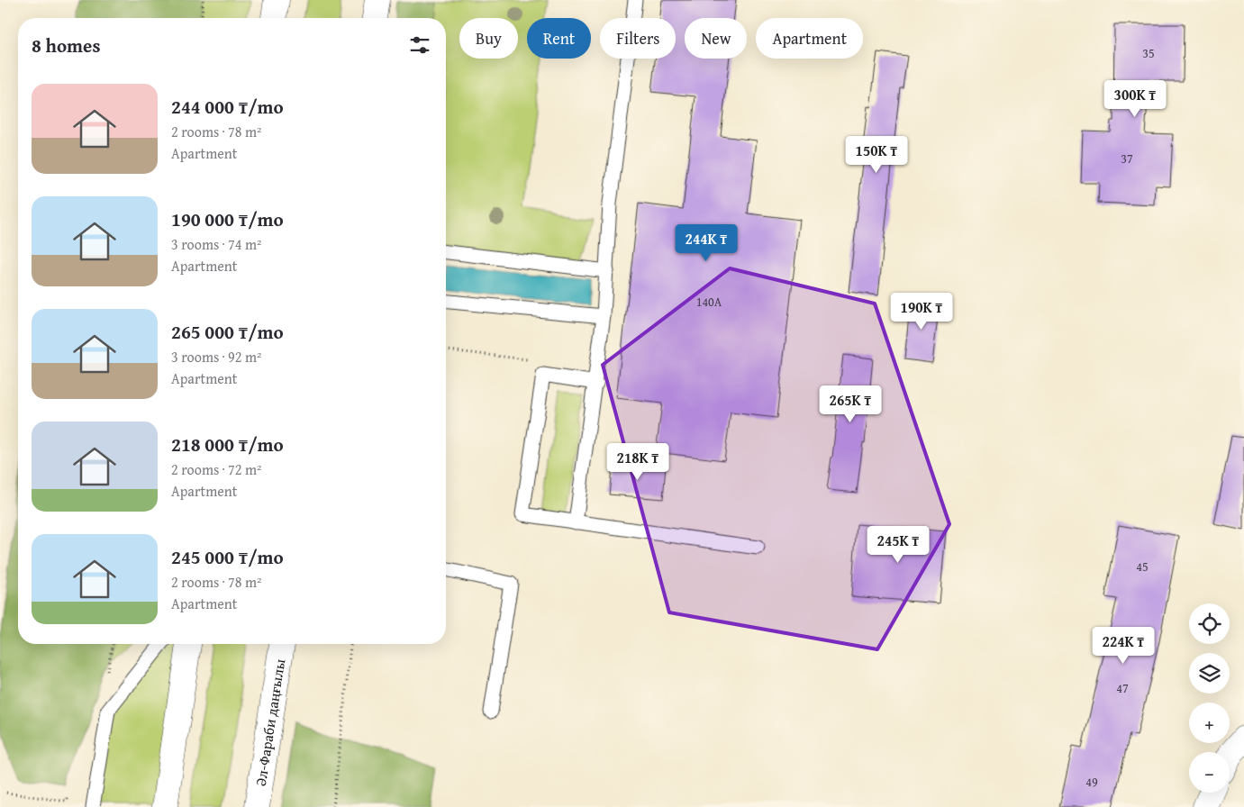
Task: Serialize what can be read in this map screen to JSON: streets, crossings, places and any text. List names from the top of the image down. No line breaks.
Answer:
{"streets":{"main road":["Әл-Фараби даңғылы"]},"house_numbers":["35","37","140А","45","47","49"],"page":{"chip":["Buy","Rent","Filters","New","Apartment"],"heading":"8 homes","list":[{"name":"244 000 ₸/mo","note":"2 rooms · 78 m² · Apartment"},{"name":"190 000 ₸/mo","note":"3 rooms · 74 m² · Apartment"},{"name":"265 000 ₸/mo","note":"3 rooms · 92 m² · Apartment"},{"name":"218 000 ₸/mo","note":"2 rooms · 72 m² · Apartment"},{"name":"245 000 ₸/mo","note":"2 rooms · 78 m² · Apartment"}],"price":["300K ₸","150K ₸","244K ₸","190K ₸","265K ₸","218K ₸","245K ₸","224K ₸"],"map_buttons":["+","−"]}}
